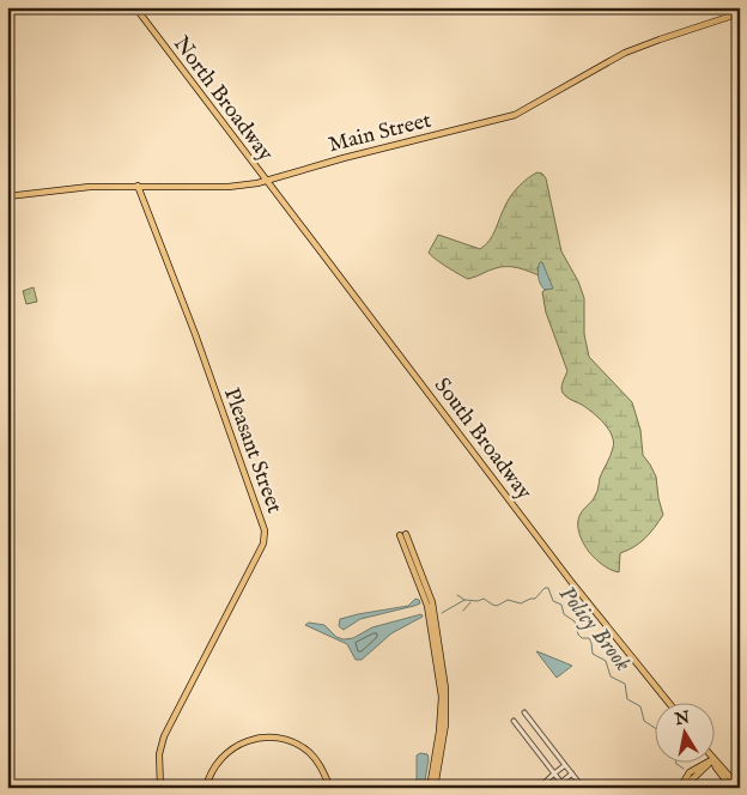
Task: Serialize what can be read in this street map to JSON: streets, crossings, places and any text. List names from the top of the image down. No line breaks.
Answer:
{"streets":{"main road":["North Broadway","Main Street","South Broadway","Pleasant Street"]},"crossings":[["North Broadway","Main Street"],["North Broadway","South Broadway"],["Main Street","South Broadway"],["Main Street","Pleasant Street"]],"water":["Policy Brook"],"north":"top"}
